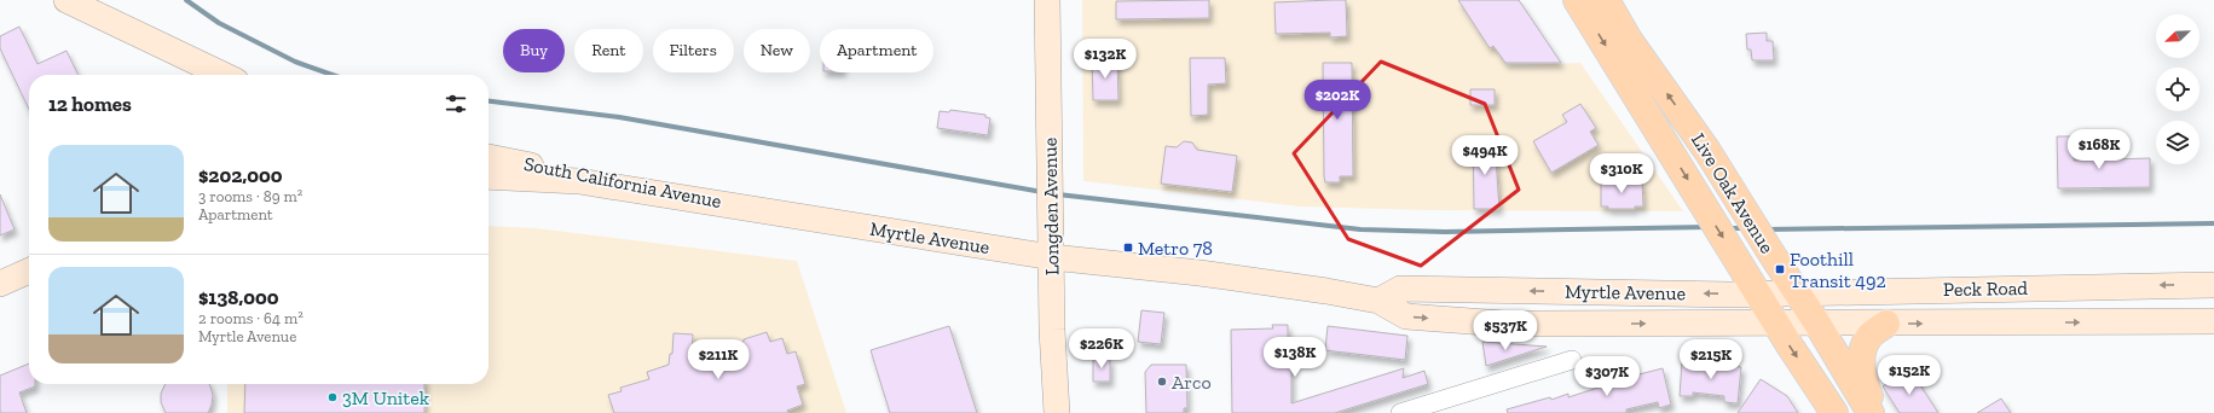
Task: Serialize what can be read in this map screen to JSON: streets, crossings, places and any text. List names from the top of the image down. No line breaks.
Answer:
{"streets":{"main road":["South California Avenue","Live Oak Avenue","Longden Avenue","Myrtle Avenue","Peck Road"]},"crossings":[["South California Avenue","Myrtle Avenue"],["Live Oak Avenue","Myrtle Avenue"],["Live Oak Avenue","Peck Road"],["Longden Avenue","Myrtle Avenue"],["Myrtle Avenue","Peck Road"]],"places":{"transit":["Metro 78","Foothill Transit 492"],"other":["Arco","3M Unitek"]},"north":"bottom left","page":{"chip":["Buy","Rent","Filters","New","Apartment"],"price":["$132K","$202K","$168K","$494K","$310K","$537K","$226K","$138K","$211K","$215K","$152K","$307K"],"heading":"12 homes","list":[{"name":"$202,000","note":"3 rooms · 89 m² · Apartment"},{"name":"$138,000","note":"2 rooms · 64 m² · Myrtle Avenue"}]}}
